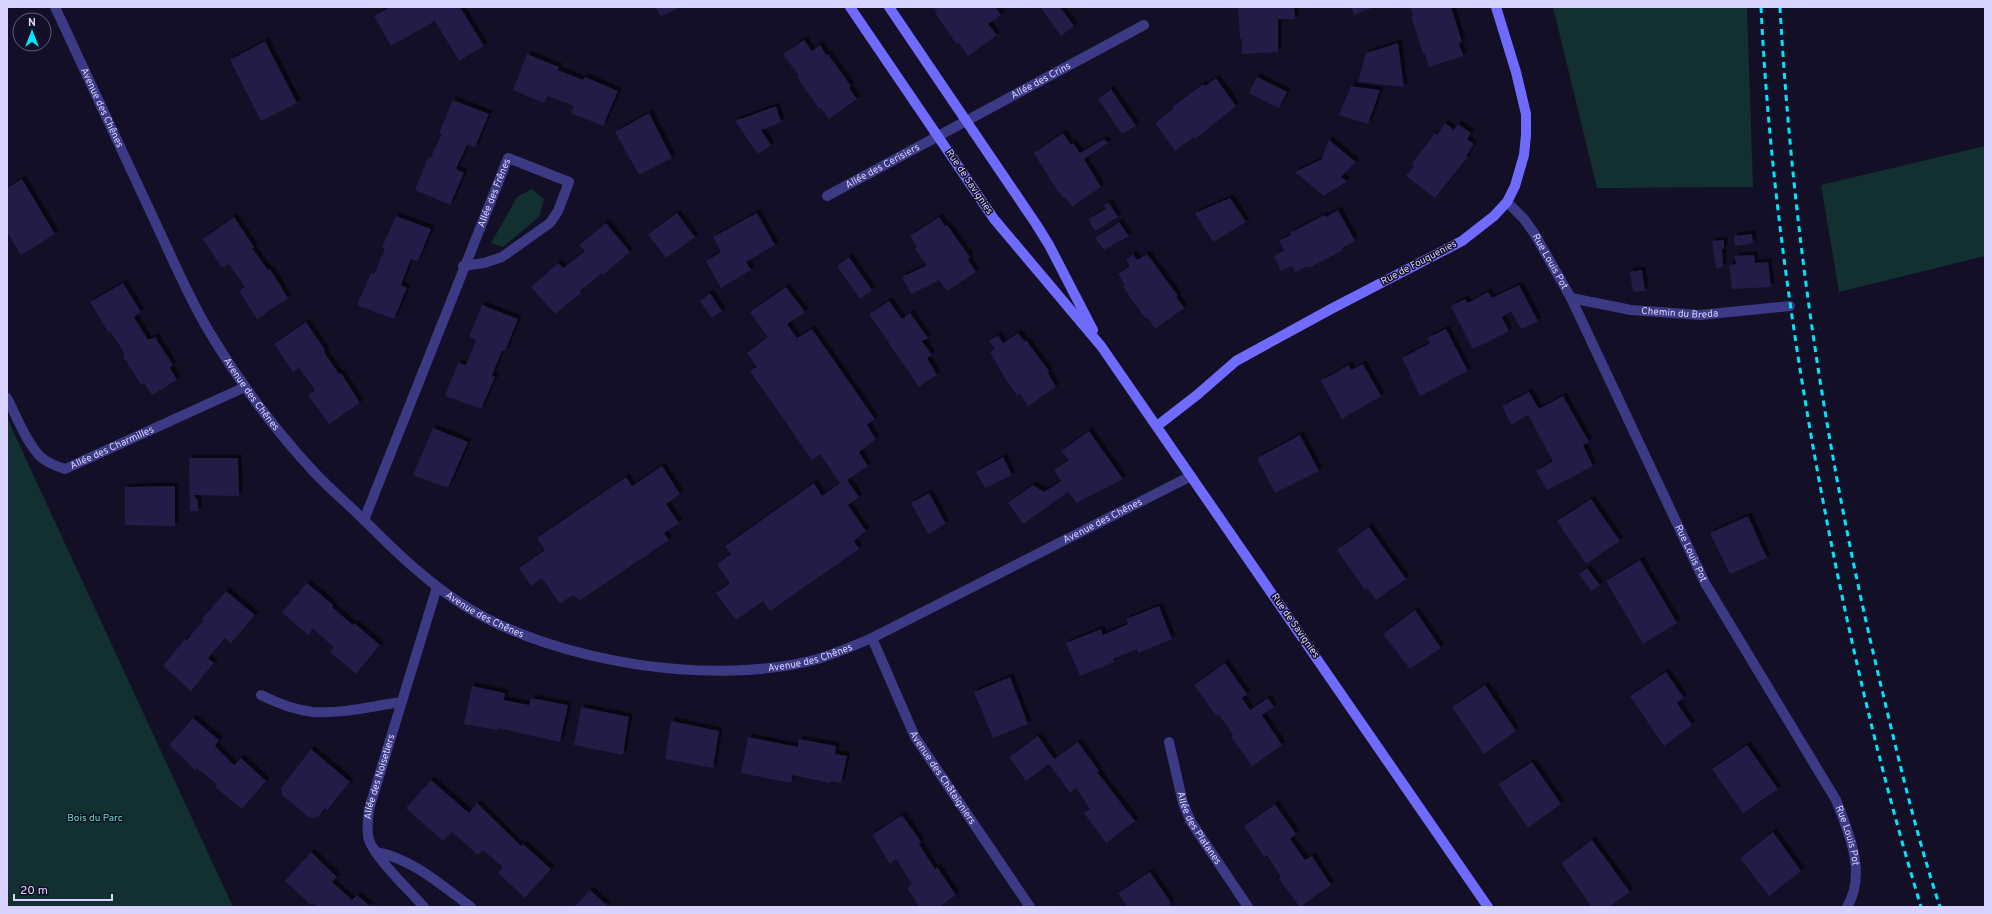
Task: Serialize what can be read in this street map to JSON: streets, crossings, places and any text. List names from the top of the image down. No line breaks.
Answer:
{"streets":{"street":["Allée des Crins","Avenue des Chênes","Allée des Cerisiers","Rue de Savignies","Allée des Frênes","Rue Louis Pot","Rue de Fouquenies","Chemin du Breda","Allée des Charmilles","Allée des Noisetiers","Avenue des Châtaigniers","Allée des Platanes"]},"crossings":[["Allée des Crins","Allée des Cerisiers"],["Allée des Crins","Rue de Savignies"],["Avenue des Chênes","Rue de Savignies"],["Avenue des Chênes","Allée des Frênes"],["Avenue des Chênes","Allée des Charmilles"],["Avenue des Chênes","Allée des Noisetiers"],["Avenue des Chênes","Avenue des Châtaigniers"],["Allée des Cerisiers","Rue de Savignies"],["Rue de Savignies","Rue de Fouquenies"],["Rue Louis Pot","Rue de Fouquenies"],["Rue Louis Pot","Chemin du Breda"]],"parks":["Bois du Parc"],"scale_bar":"20 m","north":"top"}
